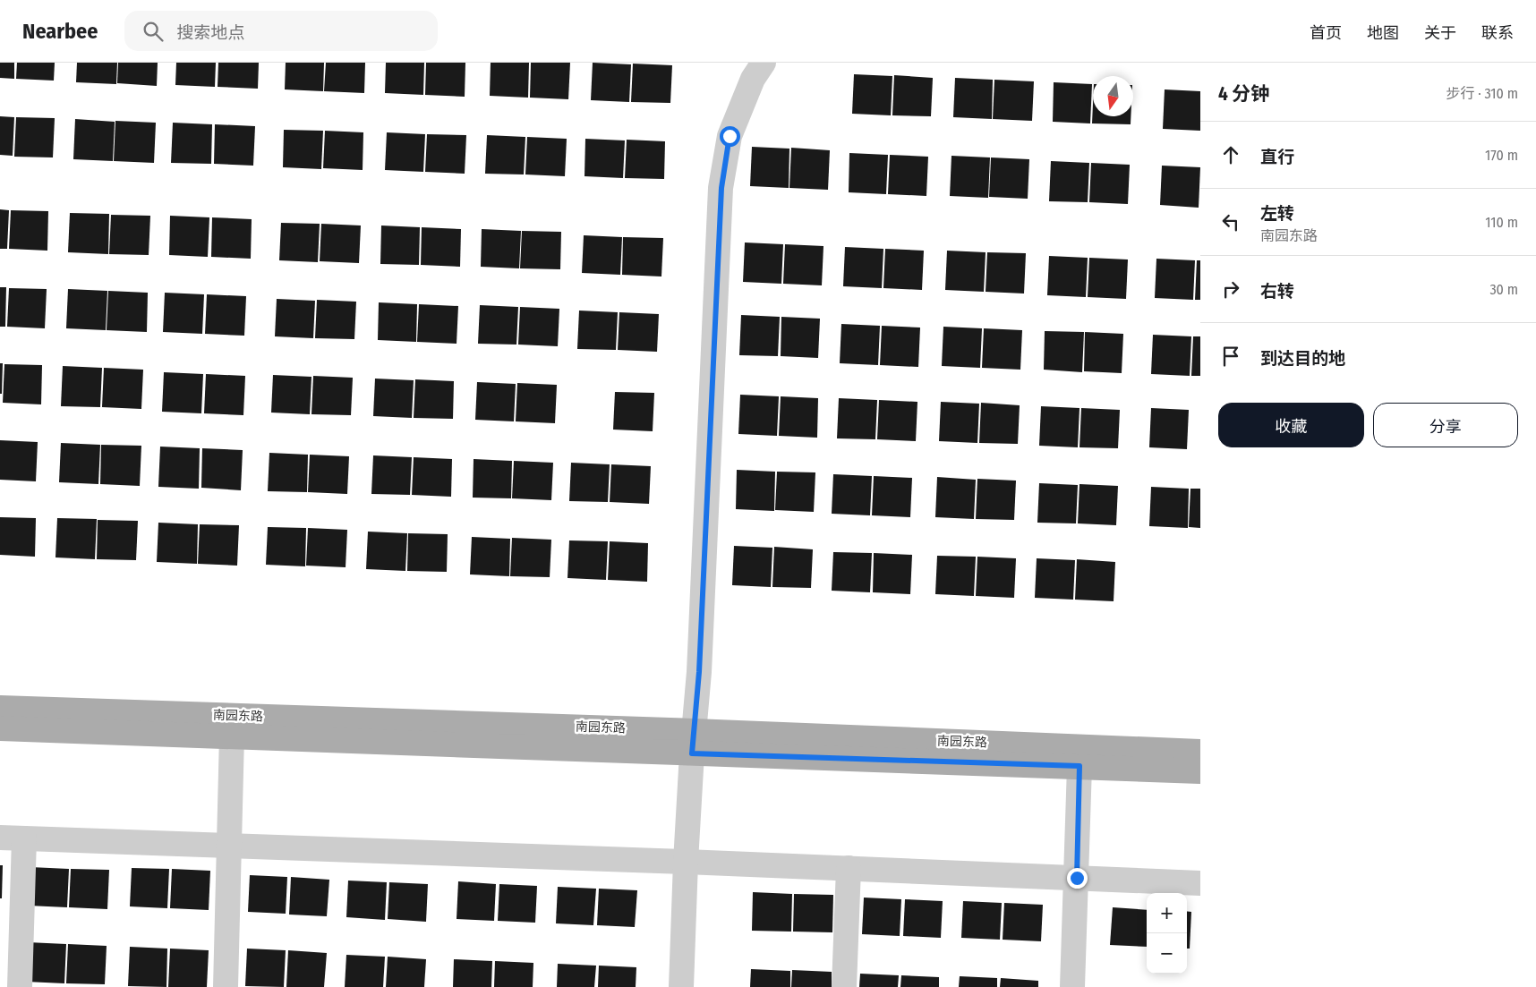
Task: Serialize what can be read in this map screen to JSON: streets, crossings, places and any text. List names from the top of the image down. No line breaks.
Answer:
{"streets":{"main road":["南园东路"]},"north":"bottom","page":{"header":"Nearbee","search":"搜索地点","nav":["首页","地图","关于","联系"],"heading":["4 分钟","步行 · 310 m"],"list":[["直行","170 m"],["左转","南园东路","110 m"],["右转","30 m"],"到达目的地"],"buttons":["收藏","分享"],"map_buttons":["+","−"]}}
